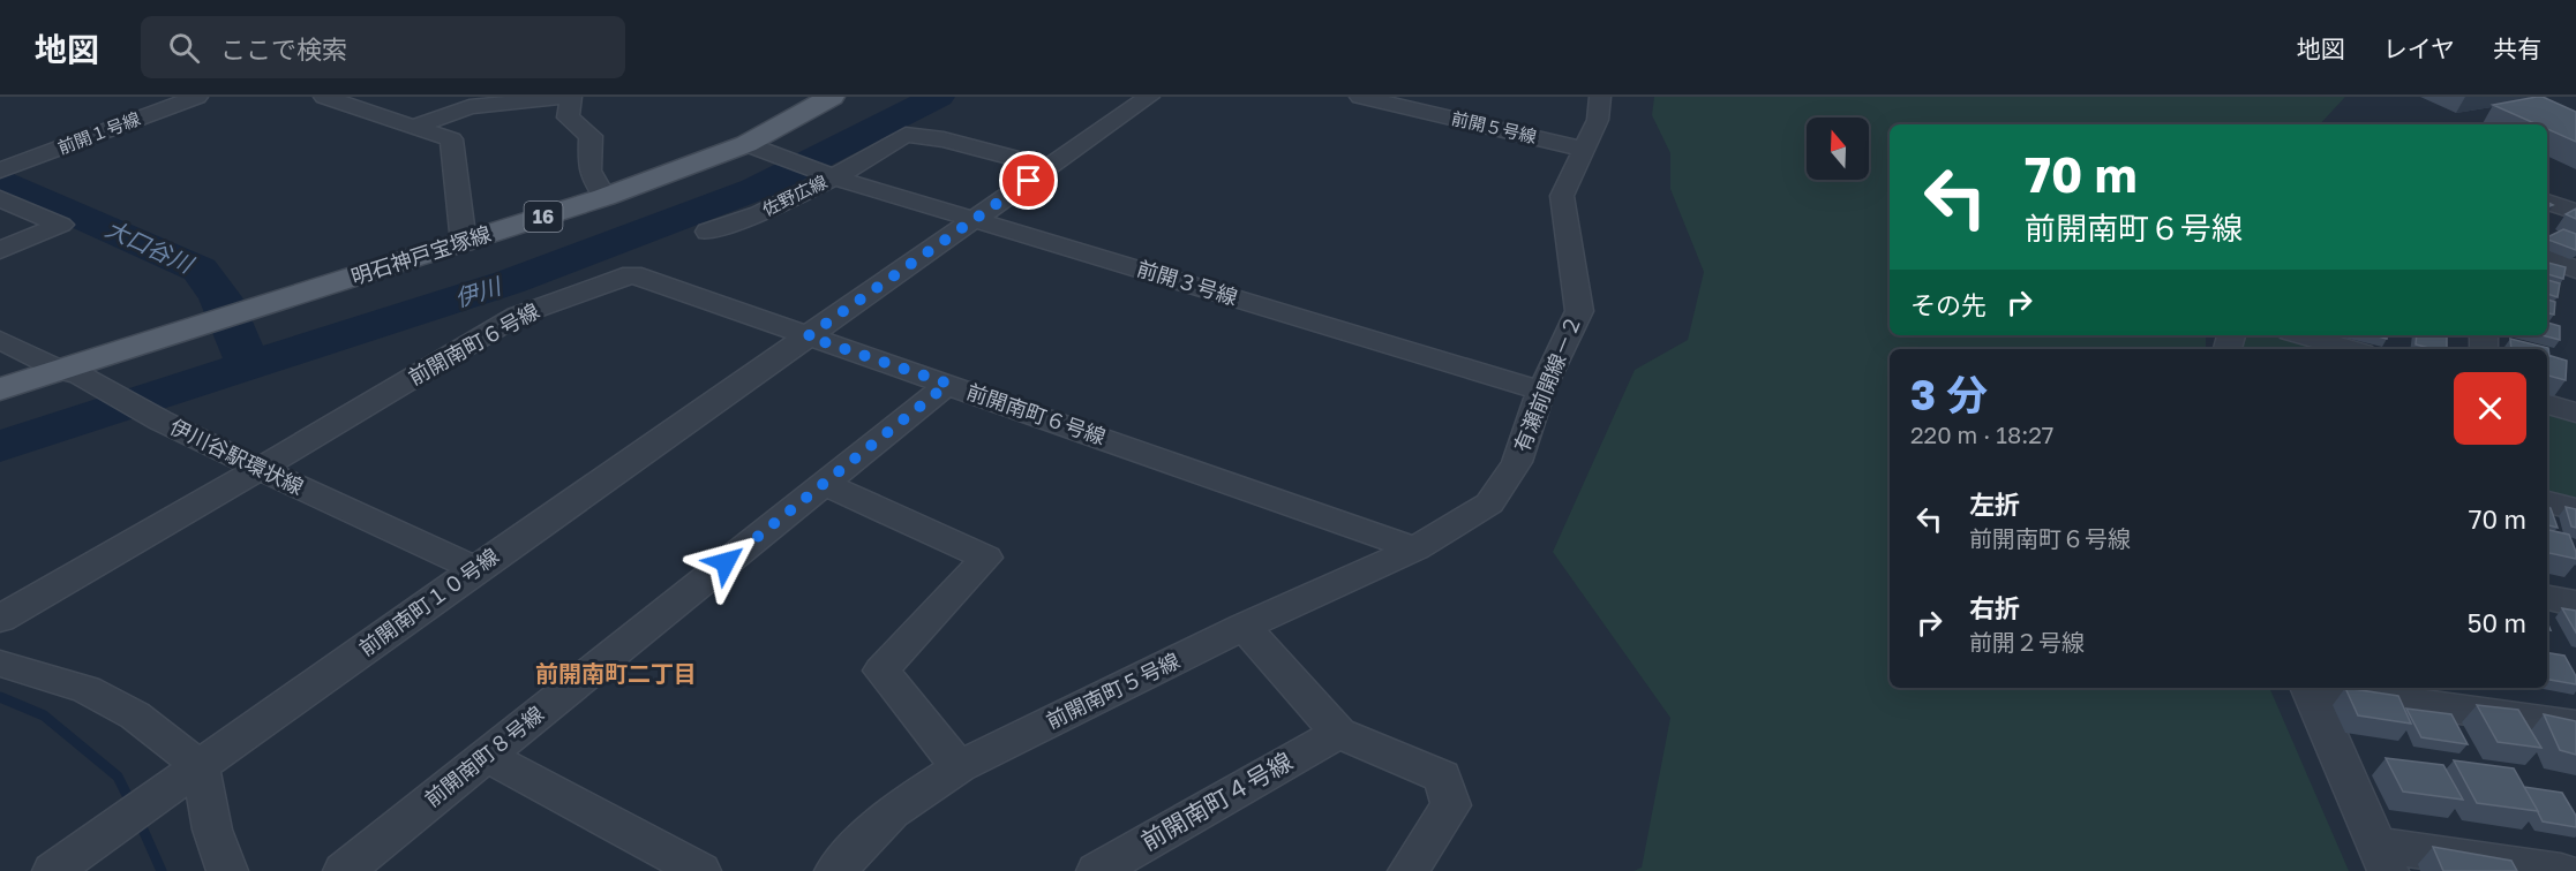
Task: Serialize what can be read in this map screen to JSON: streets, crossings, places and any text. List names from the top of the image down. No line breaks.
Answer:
{"streets":{"main road":["16","明石神戸宝塚線"],"street":["前開５号線","前開１号線","佐野広線","前開３号線","前開南町６号線","有瀬前開線－２","伊川谷駅環状線","前開南町１０号線","前開南町５号線","前開南町８号線","前開南町４号線"]},"crossings":[["前開５号線","有瀬前開線－２"],["佐野広線","明石神戸宝塚線"],["佐野広線","前開３号線"],["明石神戸宝塚線","伊川谷駅環状線"],["前開３号線","有瀬前開線－２"],["前開３号線","前開南町１０号線"],["前開南町６号線","有瀬前開線－２"],["前開南町６号線","伊川谷駅環状線"],["前開南町６号線","前開南町１０号線"],["前開南町６号線","前開南町５号線"],["前開南町６号線","前開南町８号線"],["有瀬前開線－２","前開南町５号線"],["伊川谷駅環状線","前開南町１０号線"]],"districts":["前開南町二丁目"],"water":["大口谷川","伊川"],"north":"top","page":{"header":"地図","search":"ここで検索","nav":["地図","レイヤ","共有"],"turn":["70 m","前開南町６号線"],"then":"その先","heading":["3 分","220 m · 18:27"],"list":[{"name":"左折","note":"前開南町６号線","value":"70 m"},{"name":"右折","note":"前開２号線","value":"50 m"}]}}
